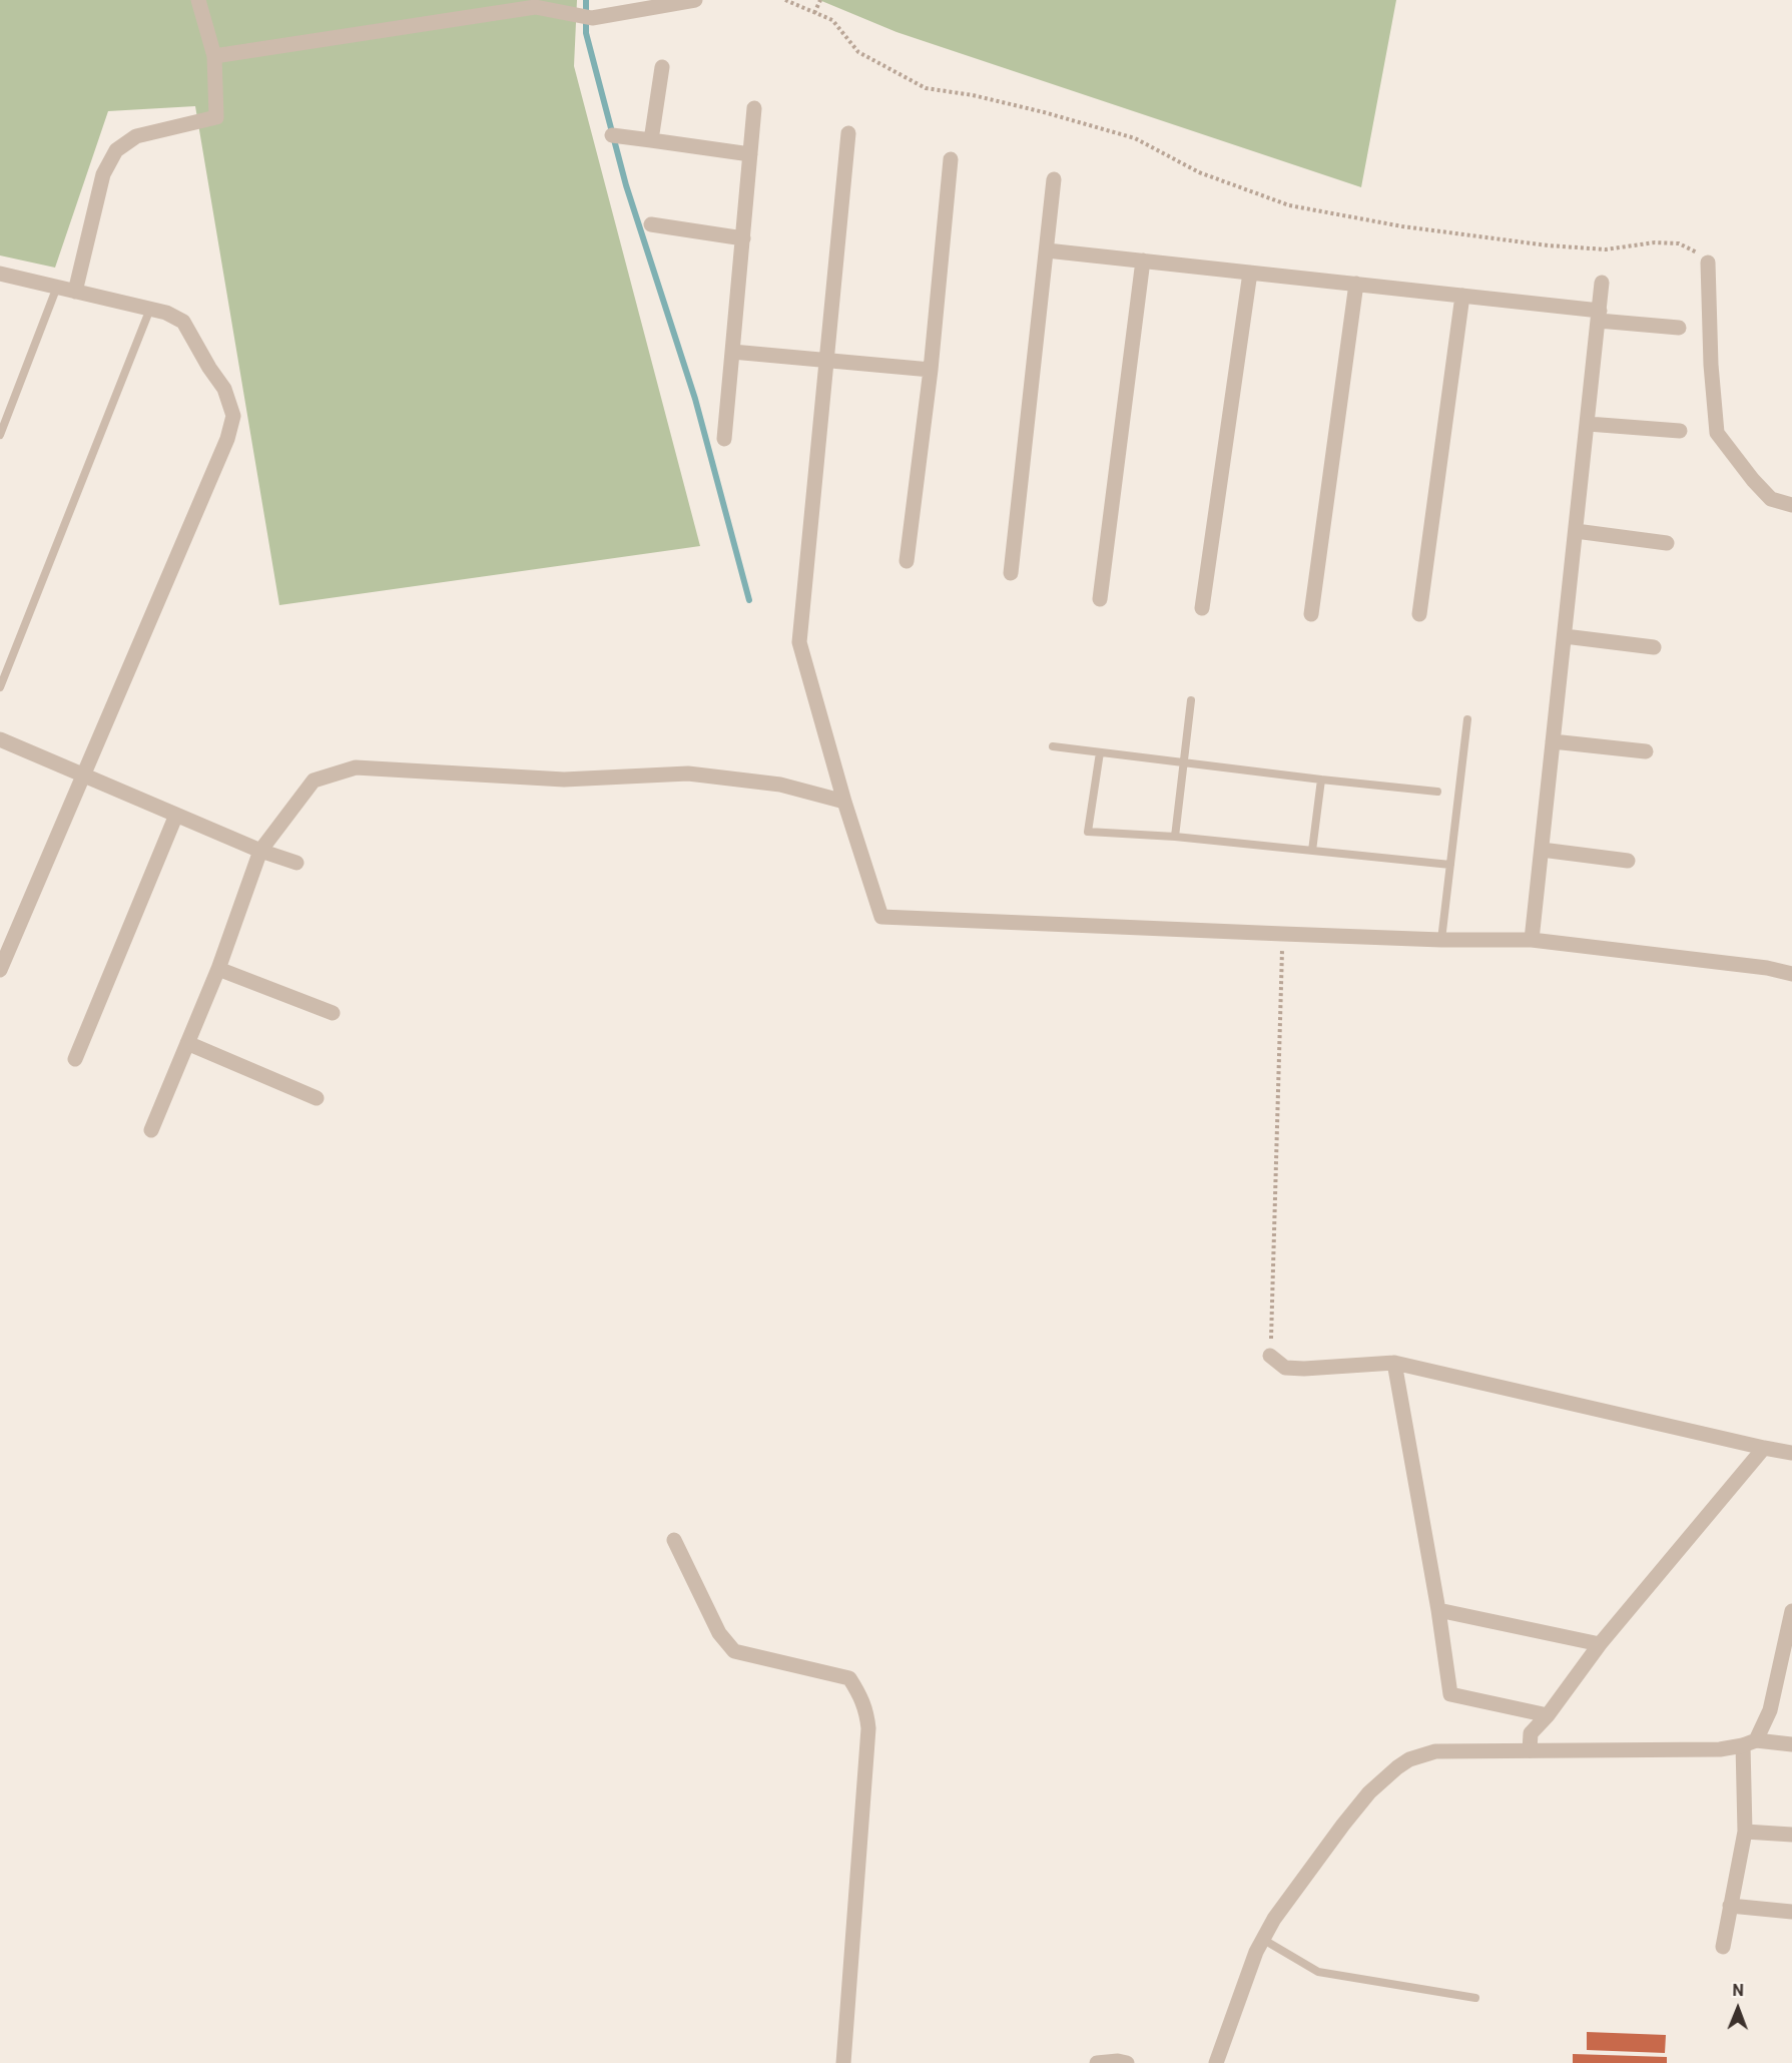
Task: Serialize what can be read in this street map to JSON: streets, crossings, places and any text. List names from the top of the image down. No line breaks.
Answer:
{"north":"top"}
